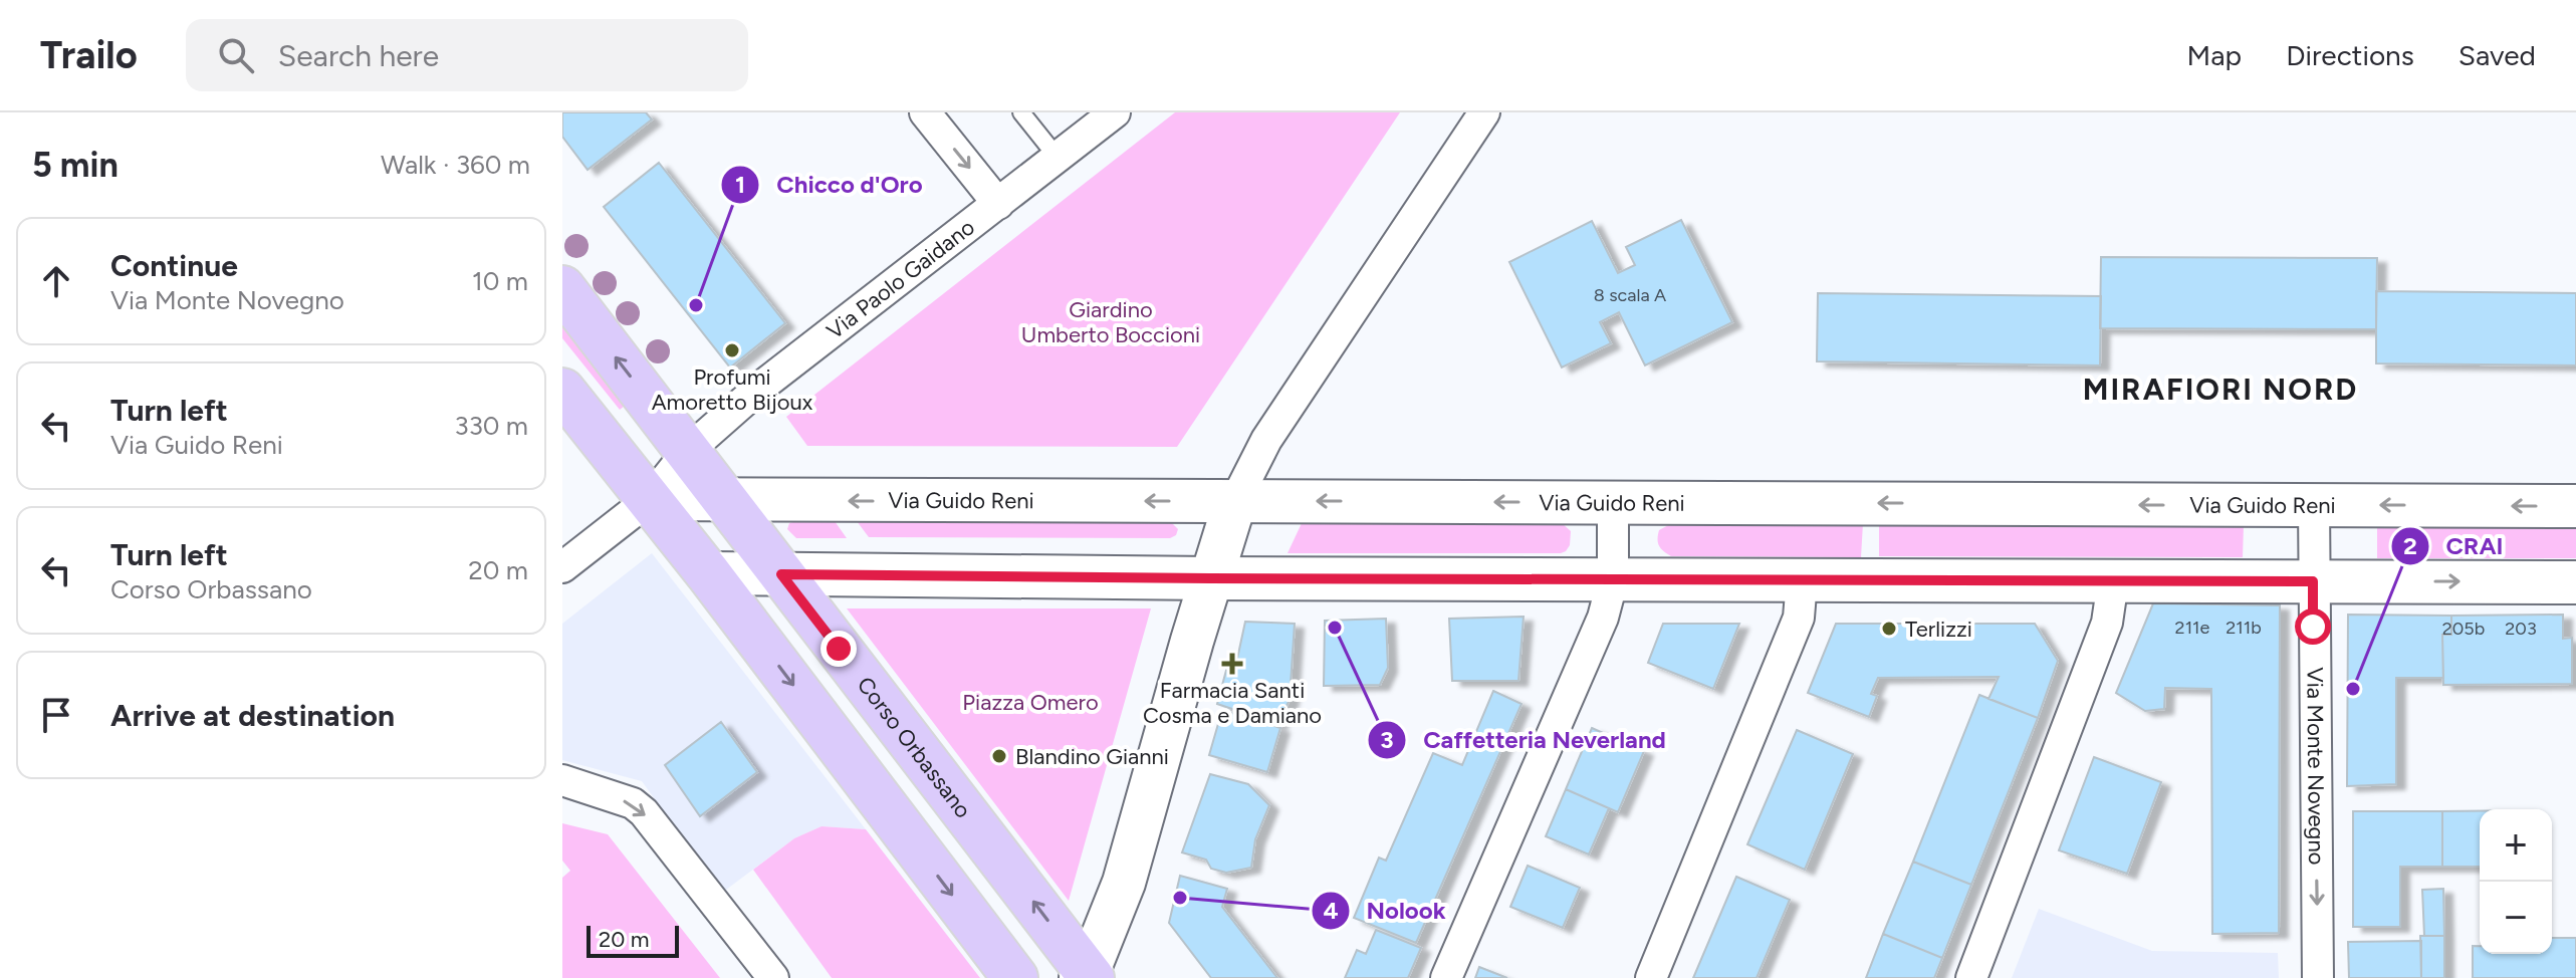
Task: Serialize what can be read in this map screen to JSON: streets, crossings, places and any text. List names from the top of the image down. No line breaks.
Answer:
{"streets":{"main road":["Via Guido Reni","Corso Orbassano"],"street":["Via Paolo Gaidano","Via Monte Novegno"]},"crossings":[["Via Paolo Gaidano","Via Guido Reni"],["Via Paolo Gaidano","Corso Orbassano"],["Via Guido Reni","Corso Orbassano"],["Via Guido Reni","Via Monte Novegno"]],"districts":["MIRAFIORI NORD"],"parks":["Giardino Umberto Boccioni","Piazza Omero"],"places":{"other":["Chicco d'Oro","Profumi Amoretto Bijoux","Caffetteria Neverland","Terlizzi","CRAI","Blandino Gianni","Nolook"],"health":["Farmacia Santi Cosma e Damiano"]},"house_numbers":["8 scala A","211e","211b","205b","203"],"scale_bar":"20 m","page":{"header":"Trailo","search":"Search here","nav":["Map","Directions","Saved"],"heading":["5 min","Walk · 360 m"],"list":[["Continue","Via Monte Novegno","10 m"],["Turn left","Via Guido Reni","330 m"],["Turn left","Corso Orbassano","20 m"],"Arrive at destination"],"map_buttons":["+","−"],"scale":"20 m"}}
